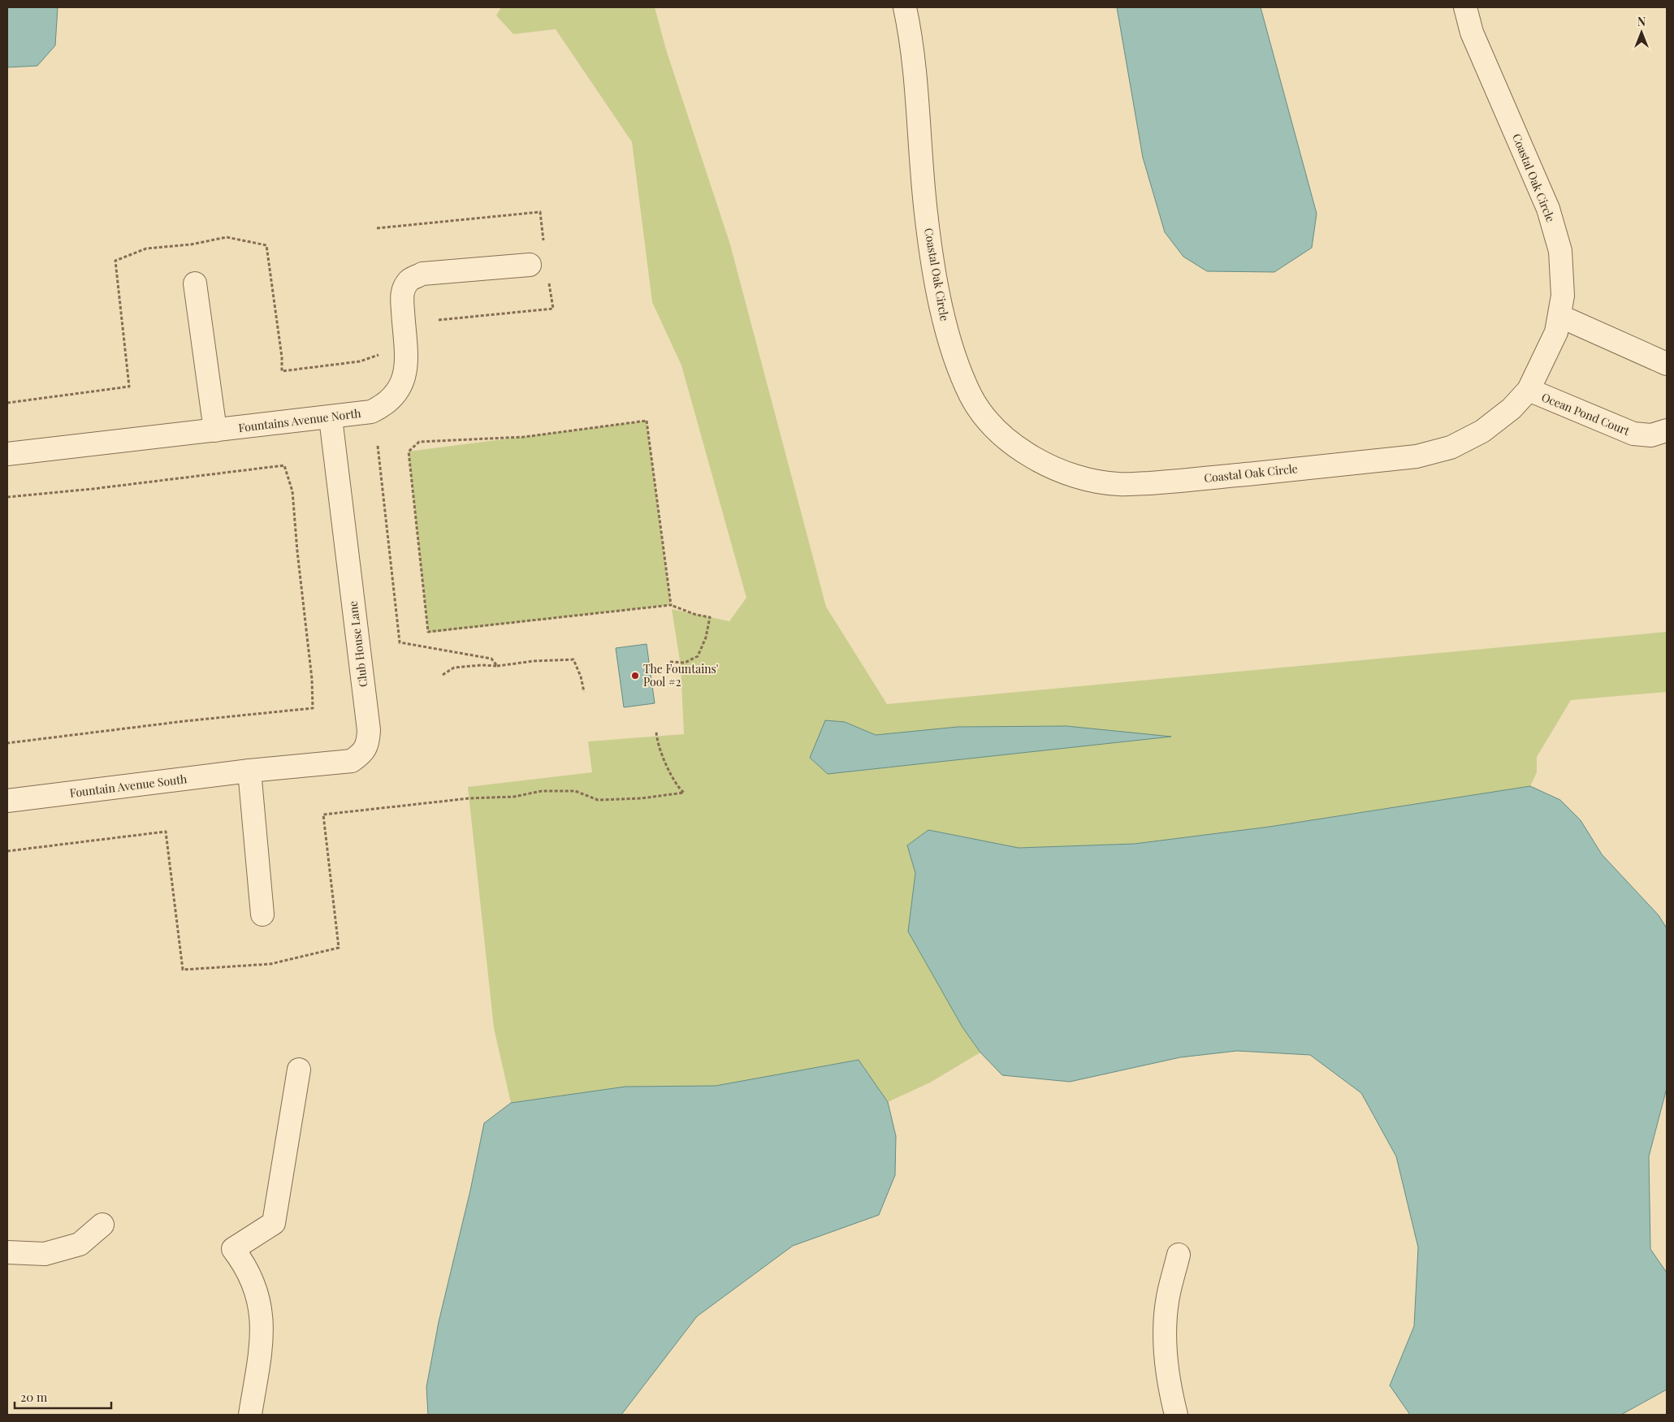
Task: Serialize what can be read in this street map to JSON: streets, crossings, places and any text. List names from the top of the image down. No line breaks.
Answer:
{"streets":{"street":["Coastal Oak Circle","Ocean Pond Court","Fountains Avenue North","Club House Lane","Fountain Avenue South"]},"crossings":[["Coastal Oak Circle","Ocean Pond Court"],["Fountains Avenue North","Club House Lane"],["Club House Lane","Fountain Avenue South"]],"places":["The Fountains' Pool #2"],"scale_bar":"20 m","north":"top"}
